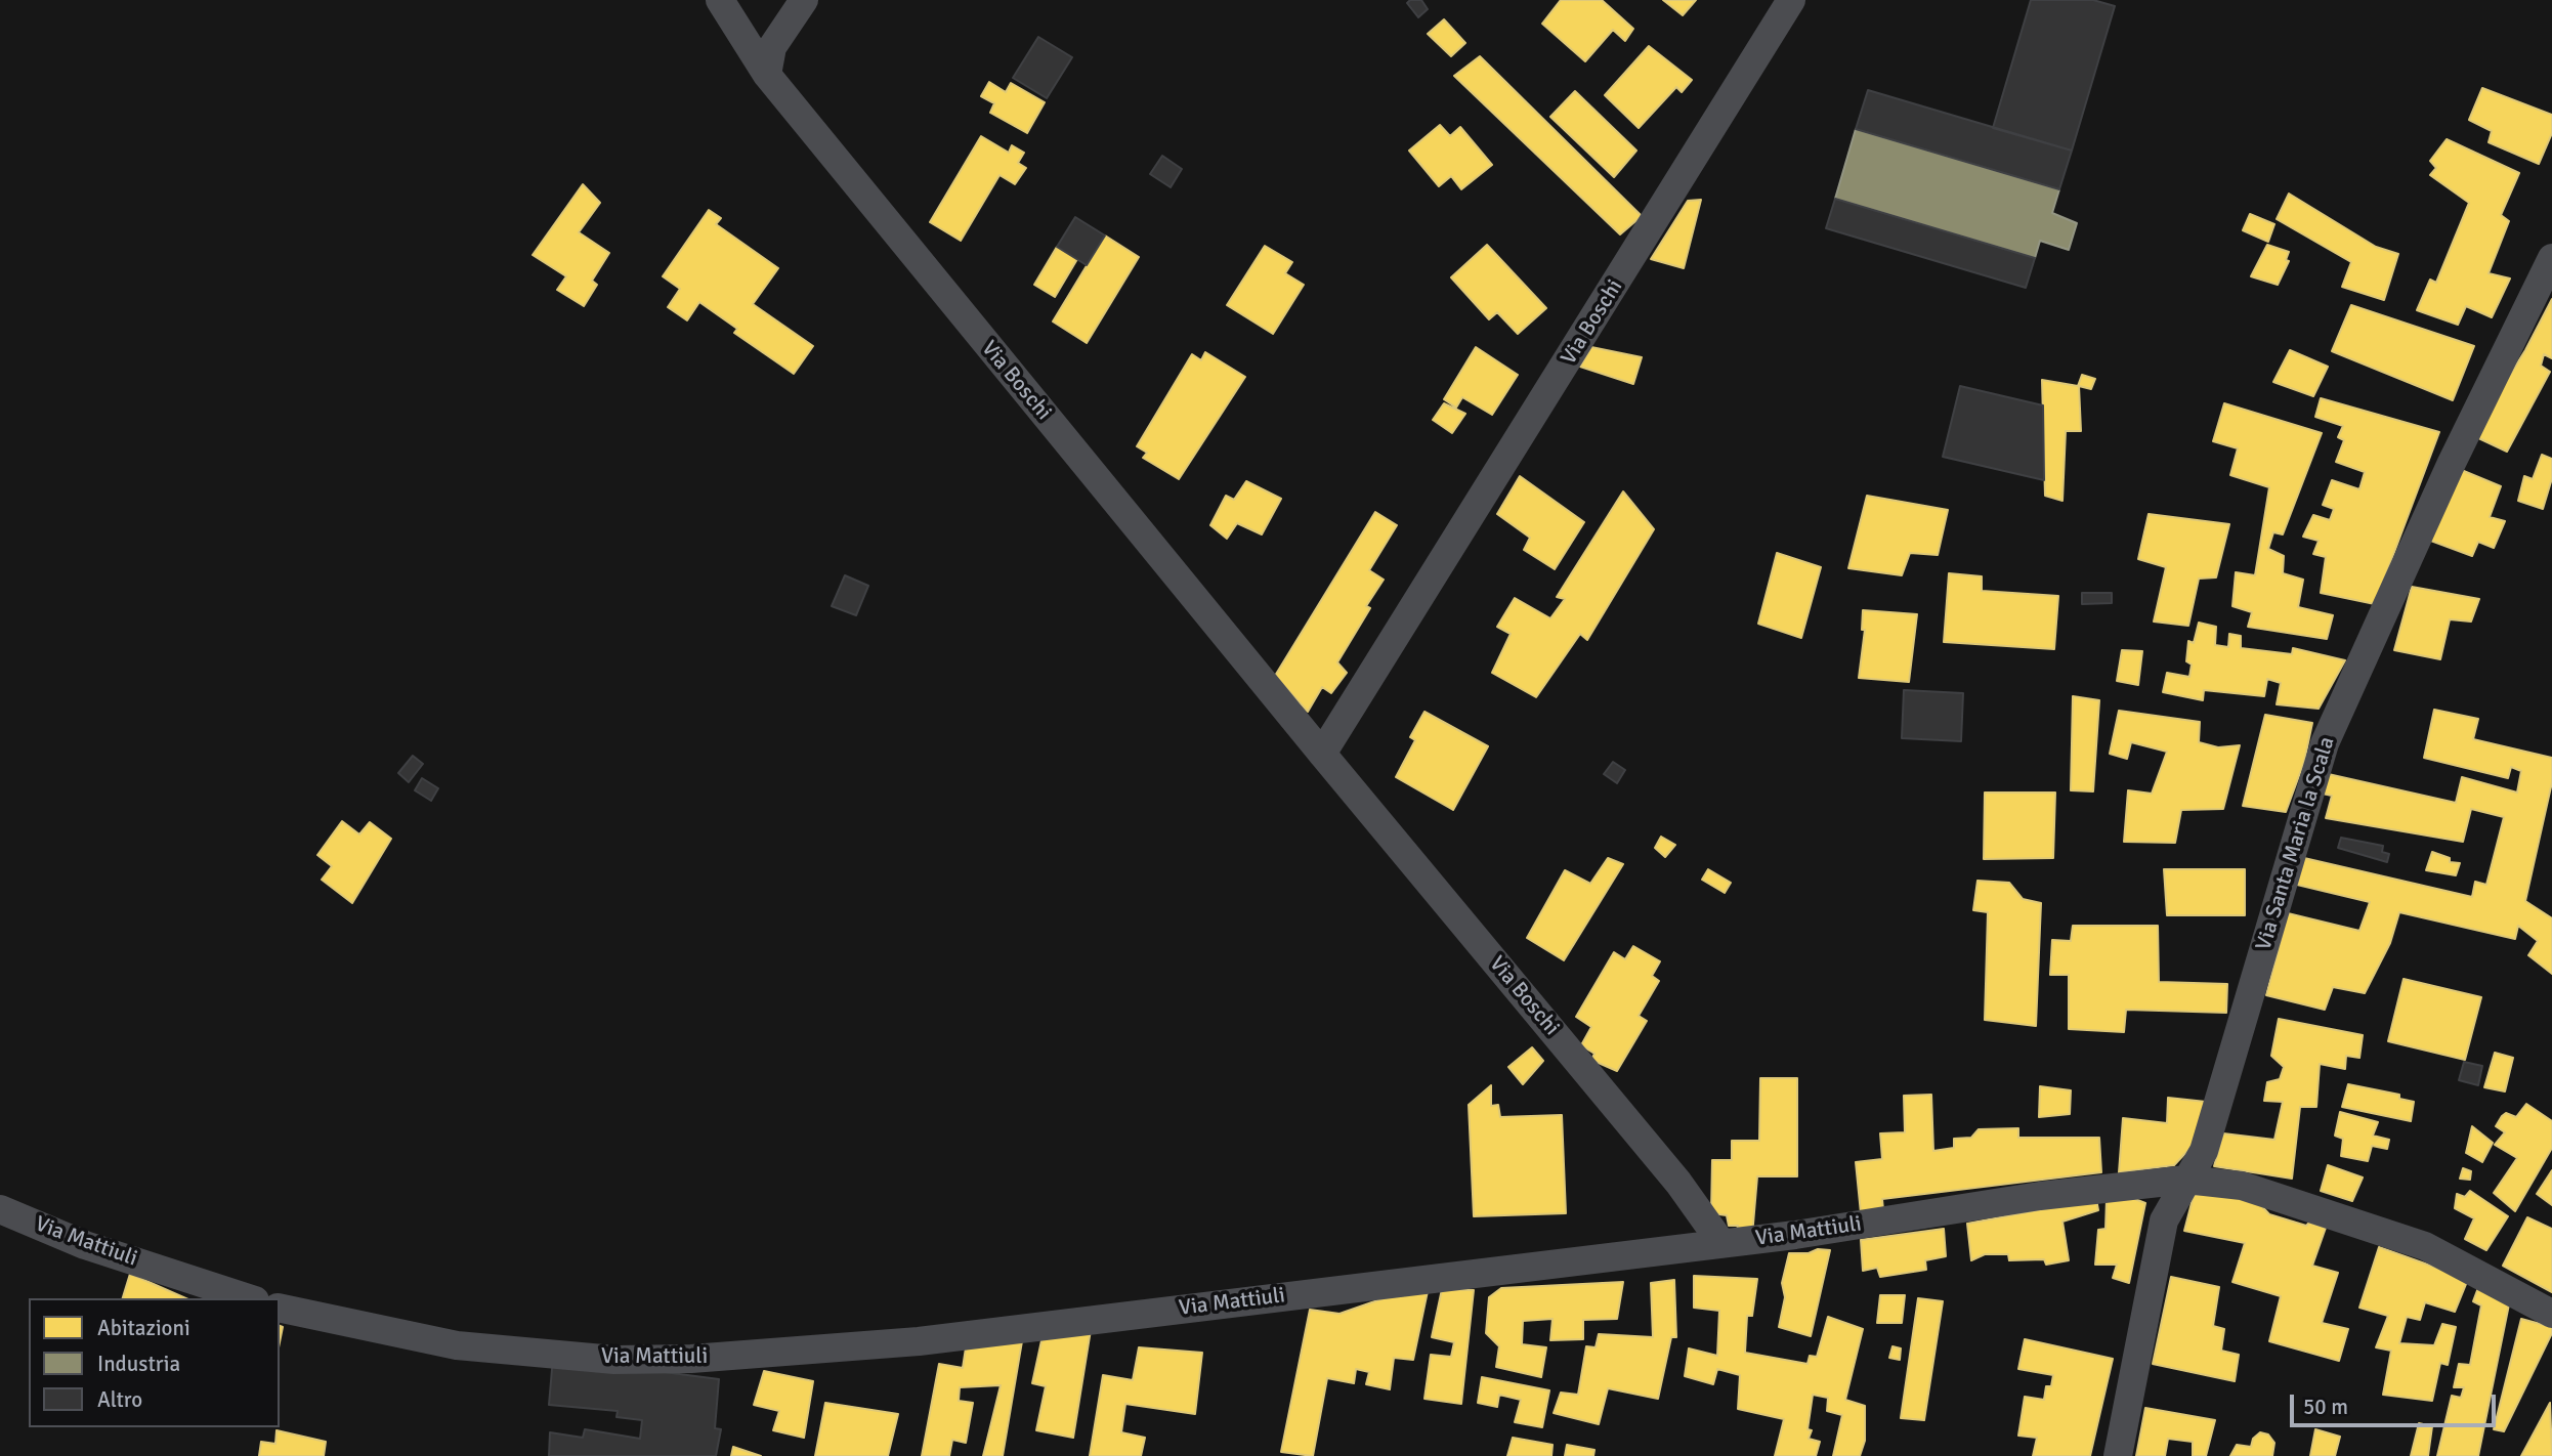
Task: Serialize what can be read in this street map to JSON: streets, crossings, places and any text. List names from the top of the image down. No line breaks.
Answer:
{"streets":{"street":["Via Boschi","Via Santa Maria la Scala","Via Mattiuli"]},"crossings":[["Via Boschi","Via Mattiuli"],["Via Santa Maria la Scala","Via Mattiuli"]],"legend":["Abitazioni","Industria","Altro"],"scale_bar":"50 m"}
